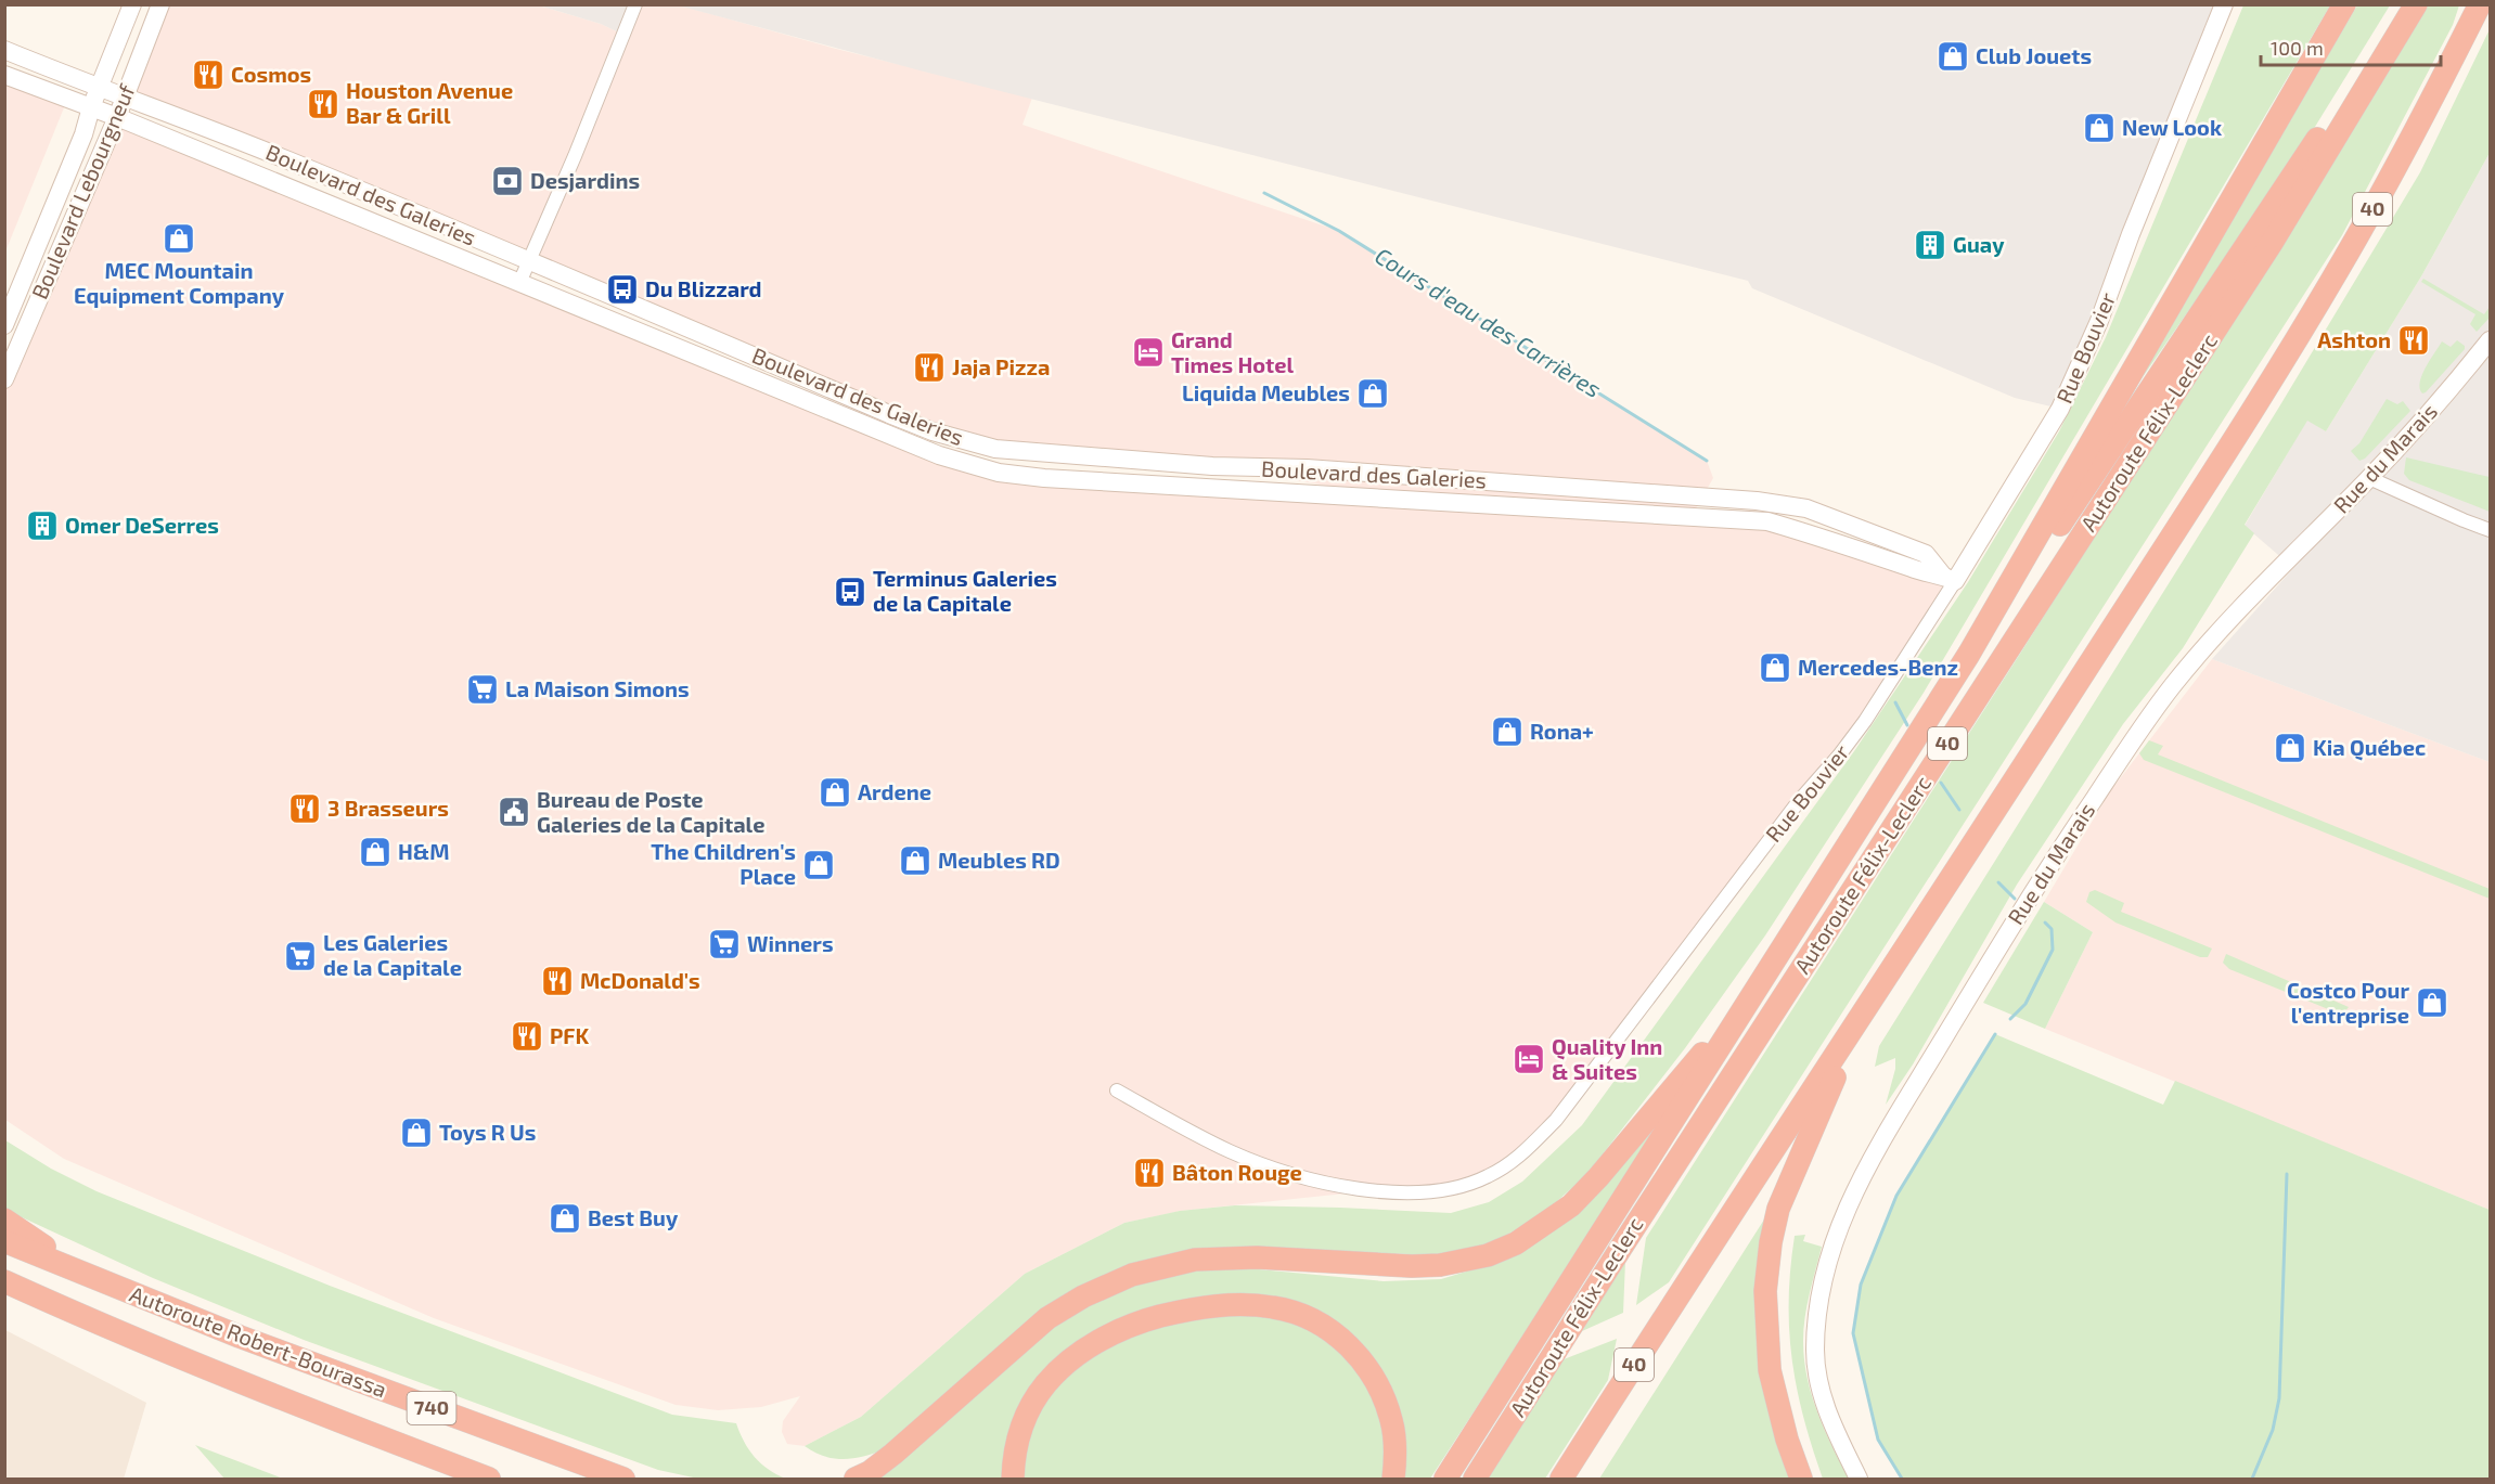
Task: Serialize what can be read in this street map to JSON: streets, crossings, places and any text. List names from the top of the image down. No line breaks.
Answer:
{"streets":{"highway":["40","Autoroute Félix-Leclerc","Autoroute Robert-Bourassa","740"],"street":["Boulevard Lebourgneuf","Boulevard des Galeries","Rue Bouvier","Rue du Marais"]},"crossings":[["Boulevard Lebourgneuf","Boulevard des Galeries"],["Boulevard des Galeries","Rue Bouvier"]],"water":["Cours d'eau des Carrières"],"places":{"shop":["Club Jouets","New Look","MEC Mountain Equipment Company","Liquida Meubles","Mercedes-Benz","Rona+","Kia Québec","Ardene","H&M","Meubles RD","The Children's Place","Costco Pour l'entreprise","Toys R Us","Best Buy"],"restaurant":["Cosmos","Houston Avenue Bar & Grill","Ashton","Jaja Pizza","3 Brasseurs","McDonald's","PFK","Bâton Rouge"],"bank":["Desjardins"],"building":["Guay","Omer DeSerres"],"bus stop":["Du Blizzard","Terminus Galeries de la Capitale"],"hotel":["Grand Times Hotel","Quality Inn & Suites"],"supermarket":["La Maison Simons","Winners","Les Galeries de la Capitale"],"public building":["Bureau de Poste Galeries de la Capitale"]},"scale_bar":"100 m"}
